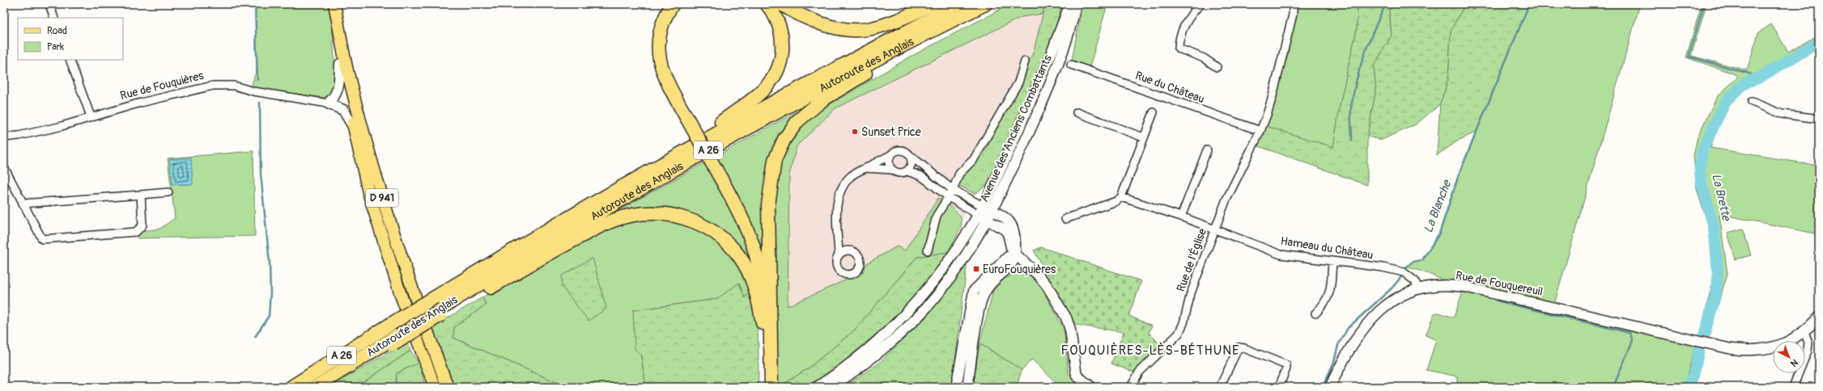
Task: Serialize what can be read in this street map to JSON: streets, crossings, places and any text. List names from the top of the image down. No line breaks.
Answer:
{"streets":{"highway":["Autoroute des Anglais","A 26"],"main road":["D 941"],"street":["Rue de Fouquières","Rue du Château","Avenue des Anciens Combattants","Hameau du Château","Rue de l'Église","Rue de Fouquereuil"]},"crossings":[["Rue du Château","Rue de l'Église"],["Hameau du Château","Rue de l'Église"],["Hameau du Château","Rue de Fouquereuil"]],"districts":["FOUQUIÈRES-LÈS-BÉTHUNE"],"water":["La Brette","La Blanche"],"places":{"other":["Sunset Price"],"transit":["EuroFouquières"]},"legend":["Road","Park"],"north":"bottom right"}
